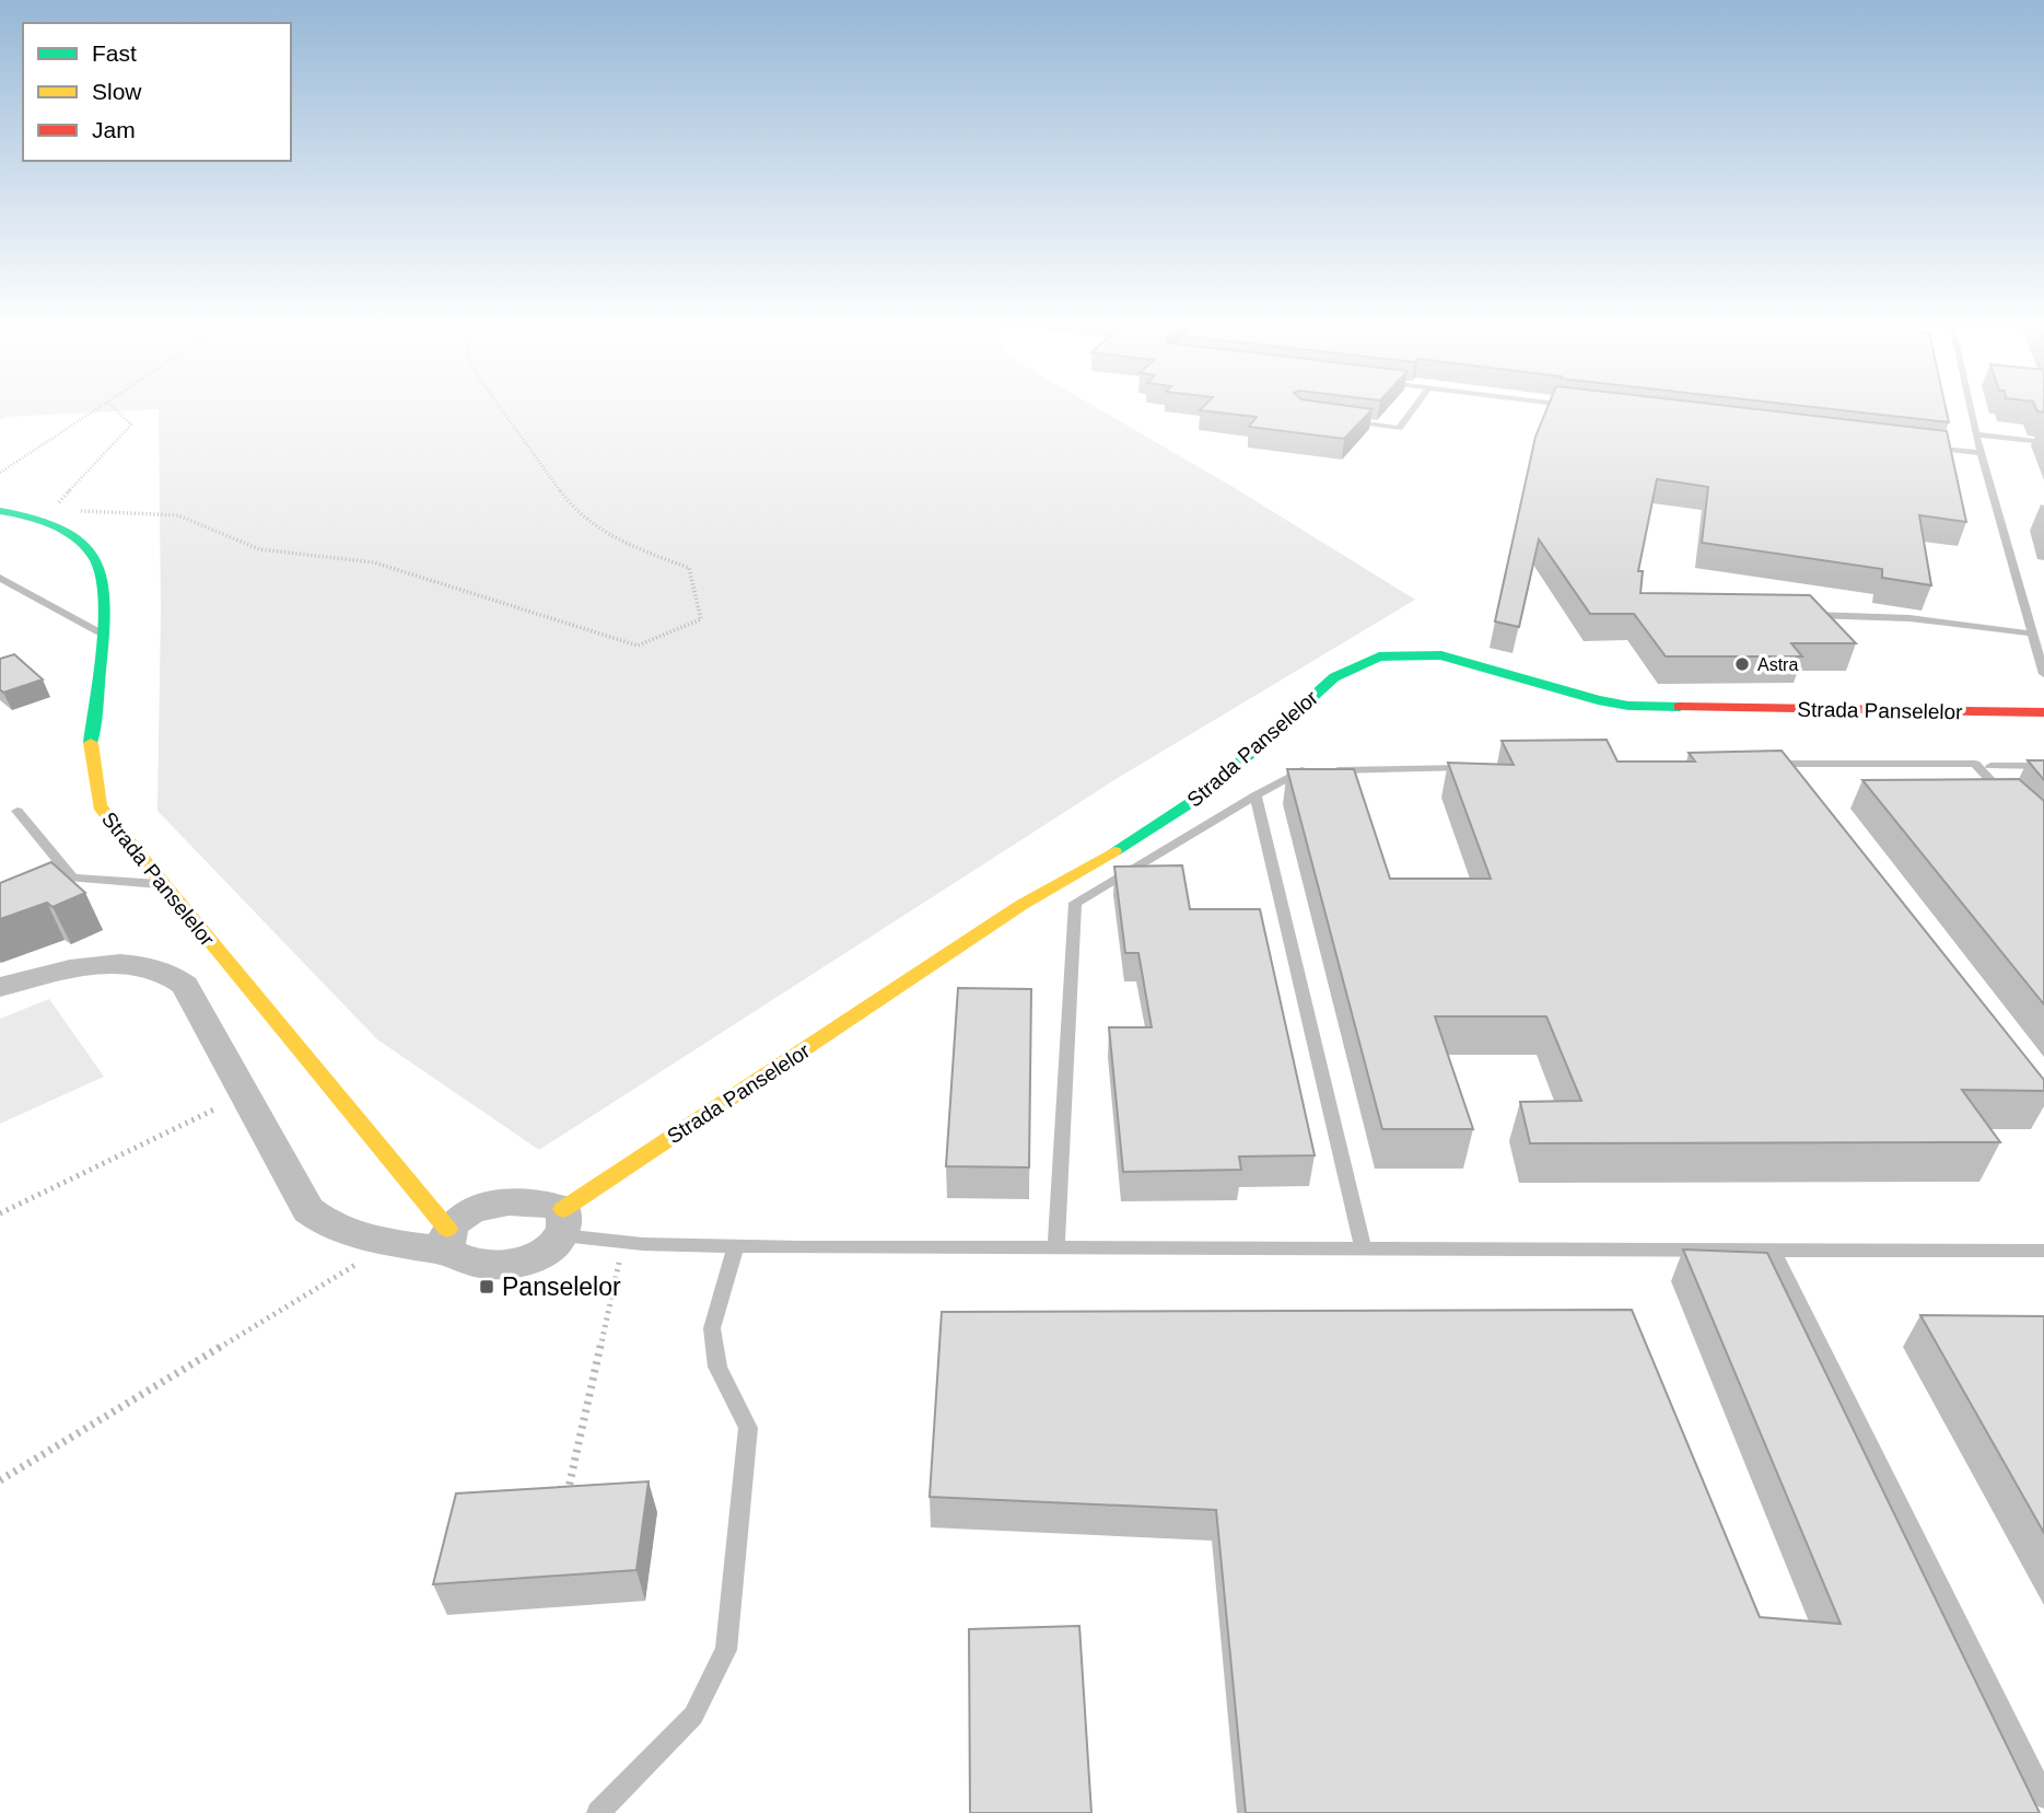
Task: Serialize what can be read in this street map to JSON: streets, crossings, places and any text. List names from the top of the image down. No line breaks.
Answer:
{"streets":{"street":["Strada Panselelor"]},"places":{"other":["Astra"],"transit":["Panselelor"]},"legend":["Fast","Slow","Jam"]}
